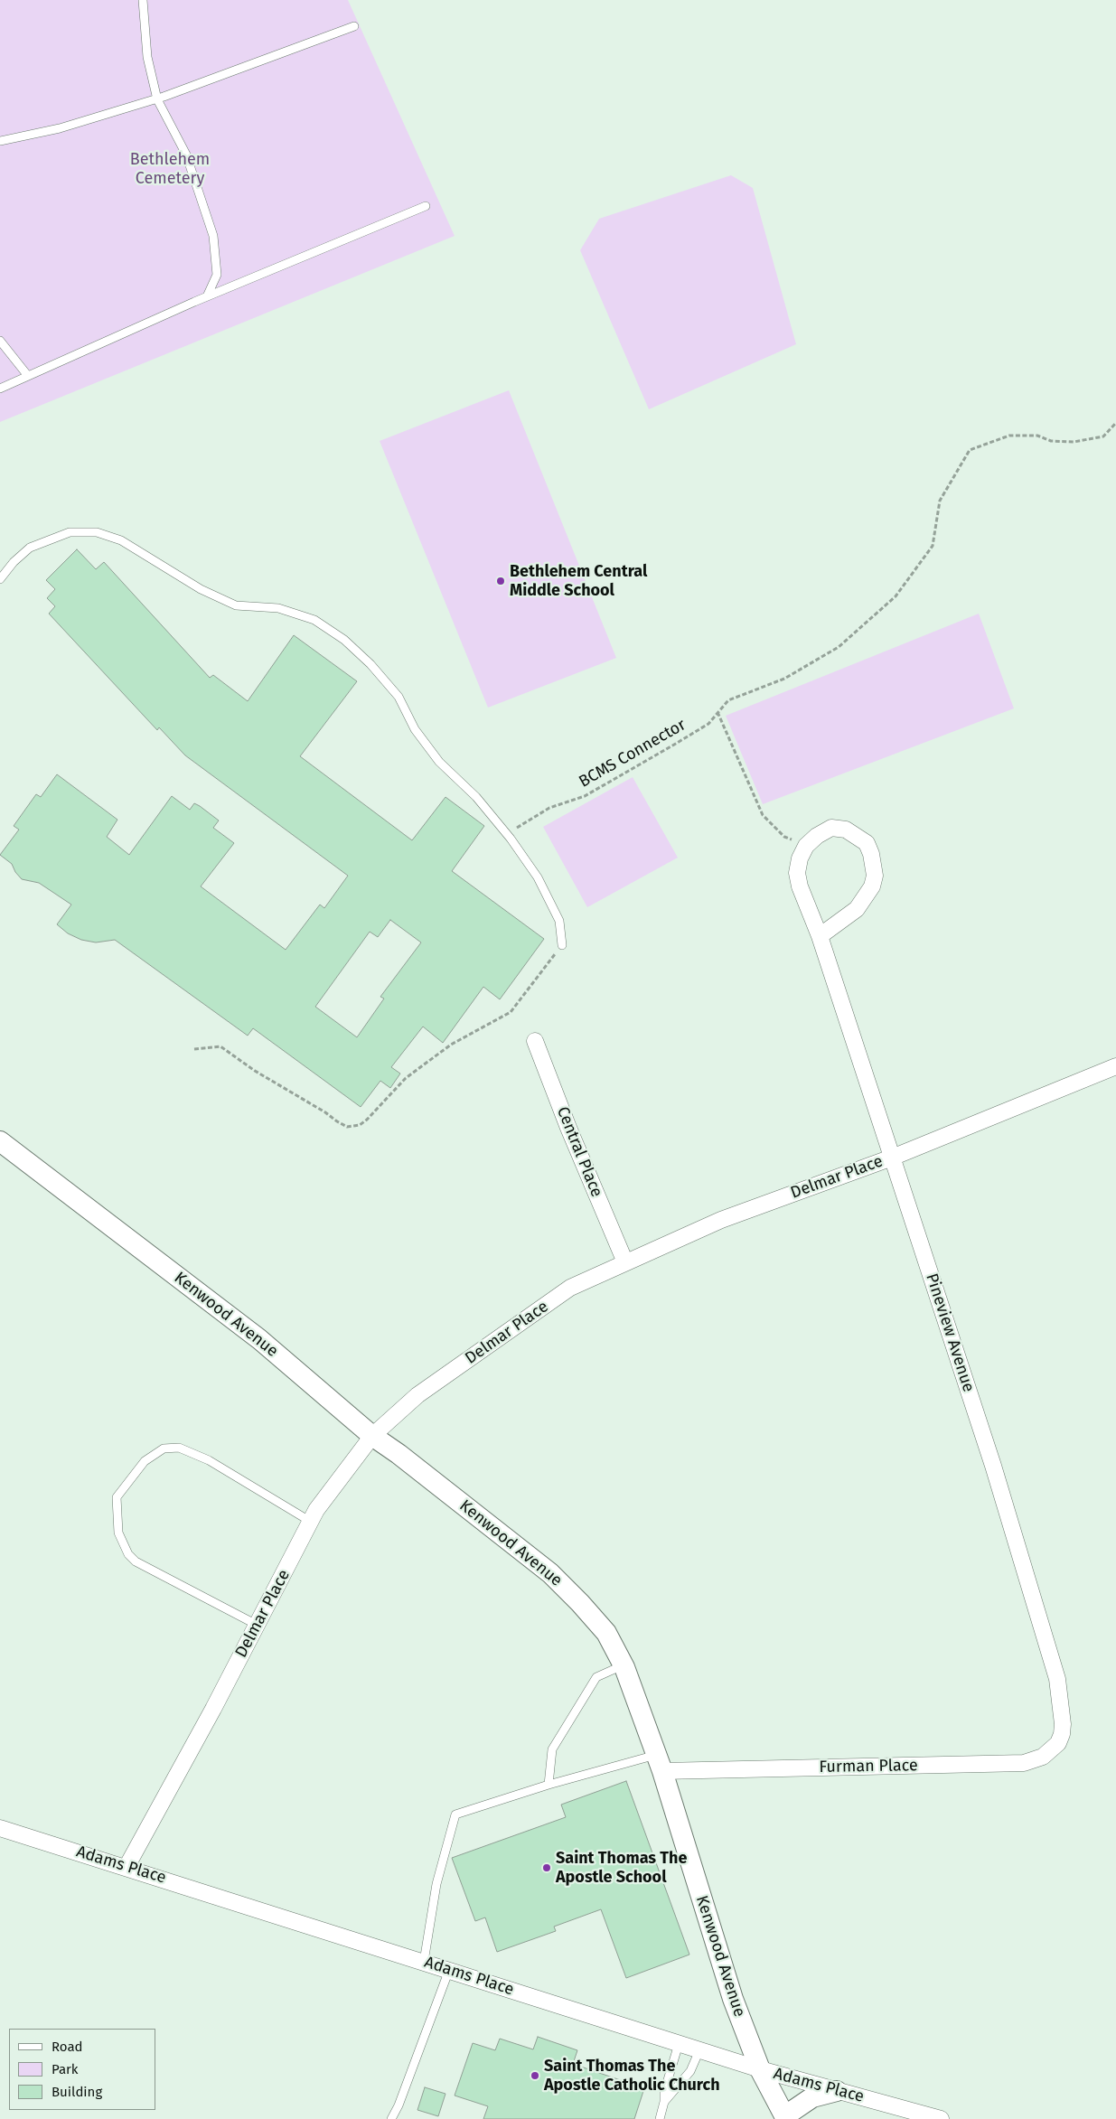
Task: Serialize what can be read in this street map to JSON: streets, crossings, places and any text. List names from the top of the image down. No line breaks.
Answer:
{"streets":{"street":["Central Place","Delmar Place","Kenwood Avenue","Pineview Avenue","Furman Place","Adams Place"],"path":["BCMS Connector"]},"crossings":[["Central Place","Delmar Place"],["Delmar Place","Kenwood Avenue"],["Delmar Place","Pineview Avenue"],["Delmar Place","Adams Place"],["Kenwood Avenue","Furman Place"],["Kenwood Avenue","Adams Place"],["Pineview Avenue","Furman Place"]],"parks":["Bethlehem Cemetery"],"places":["Bethlehem Central Middle School","Saint Thomas The Apostle School","Saint Thomas The Apostle Catholic Church"],"legend":["Road","Park","Building"]}
